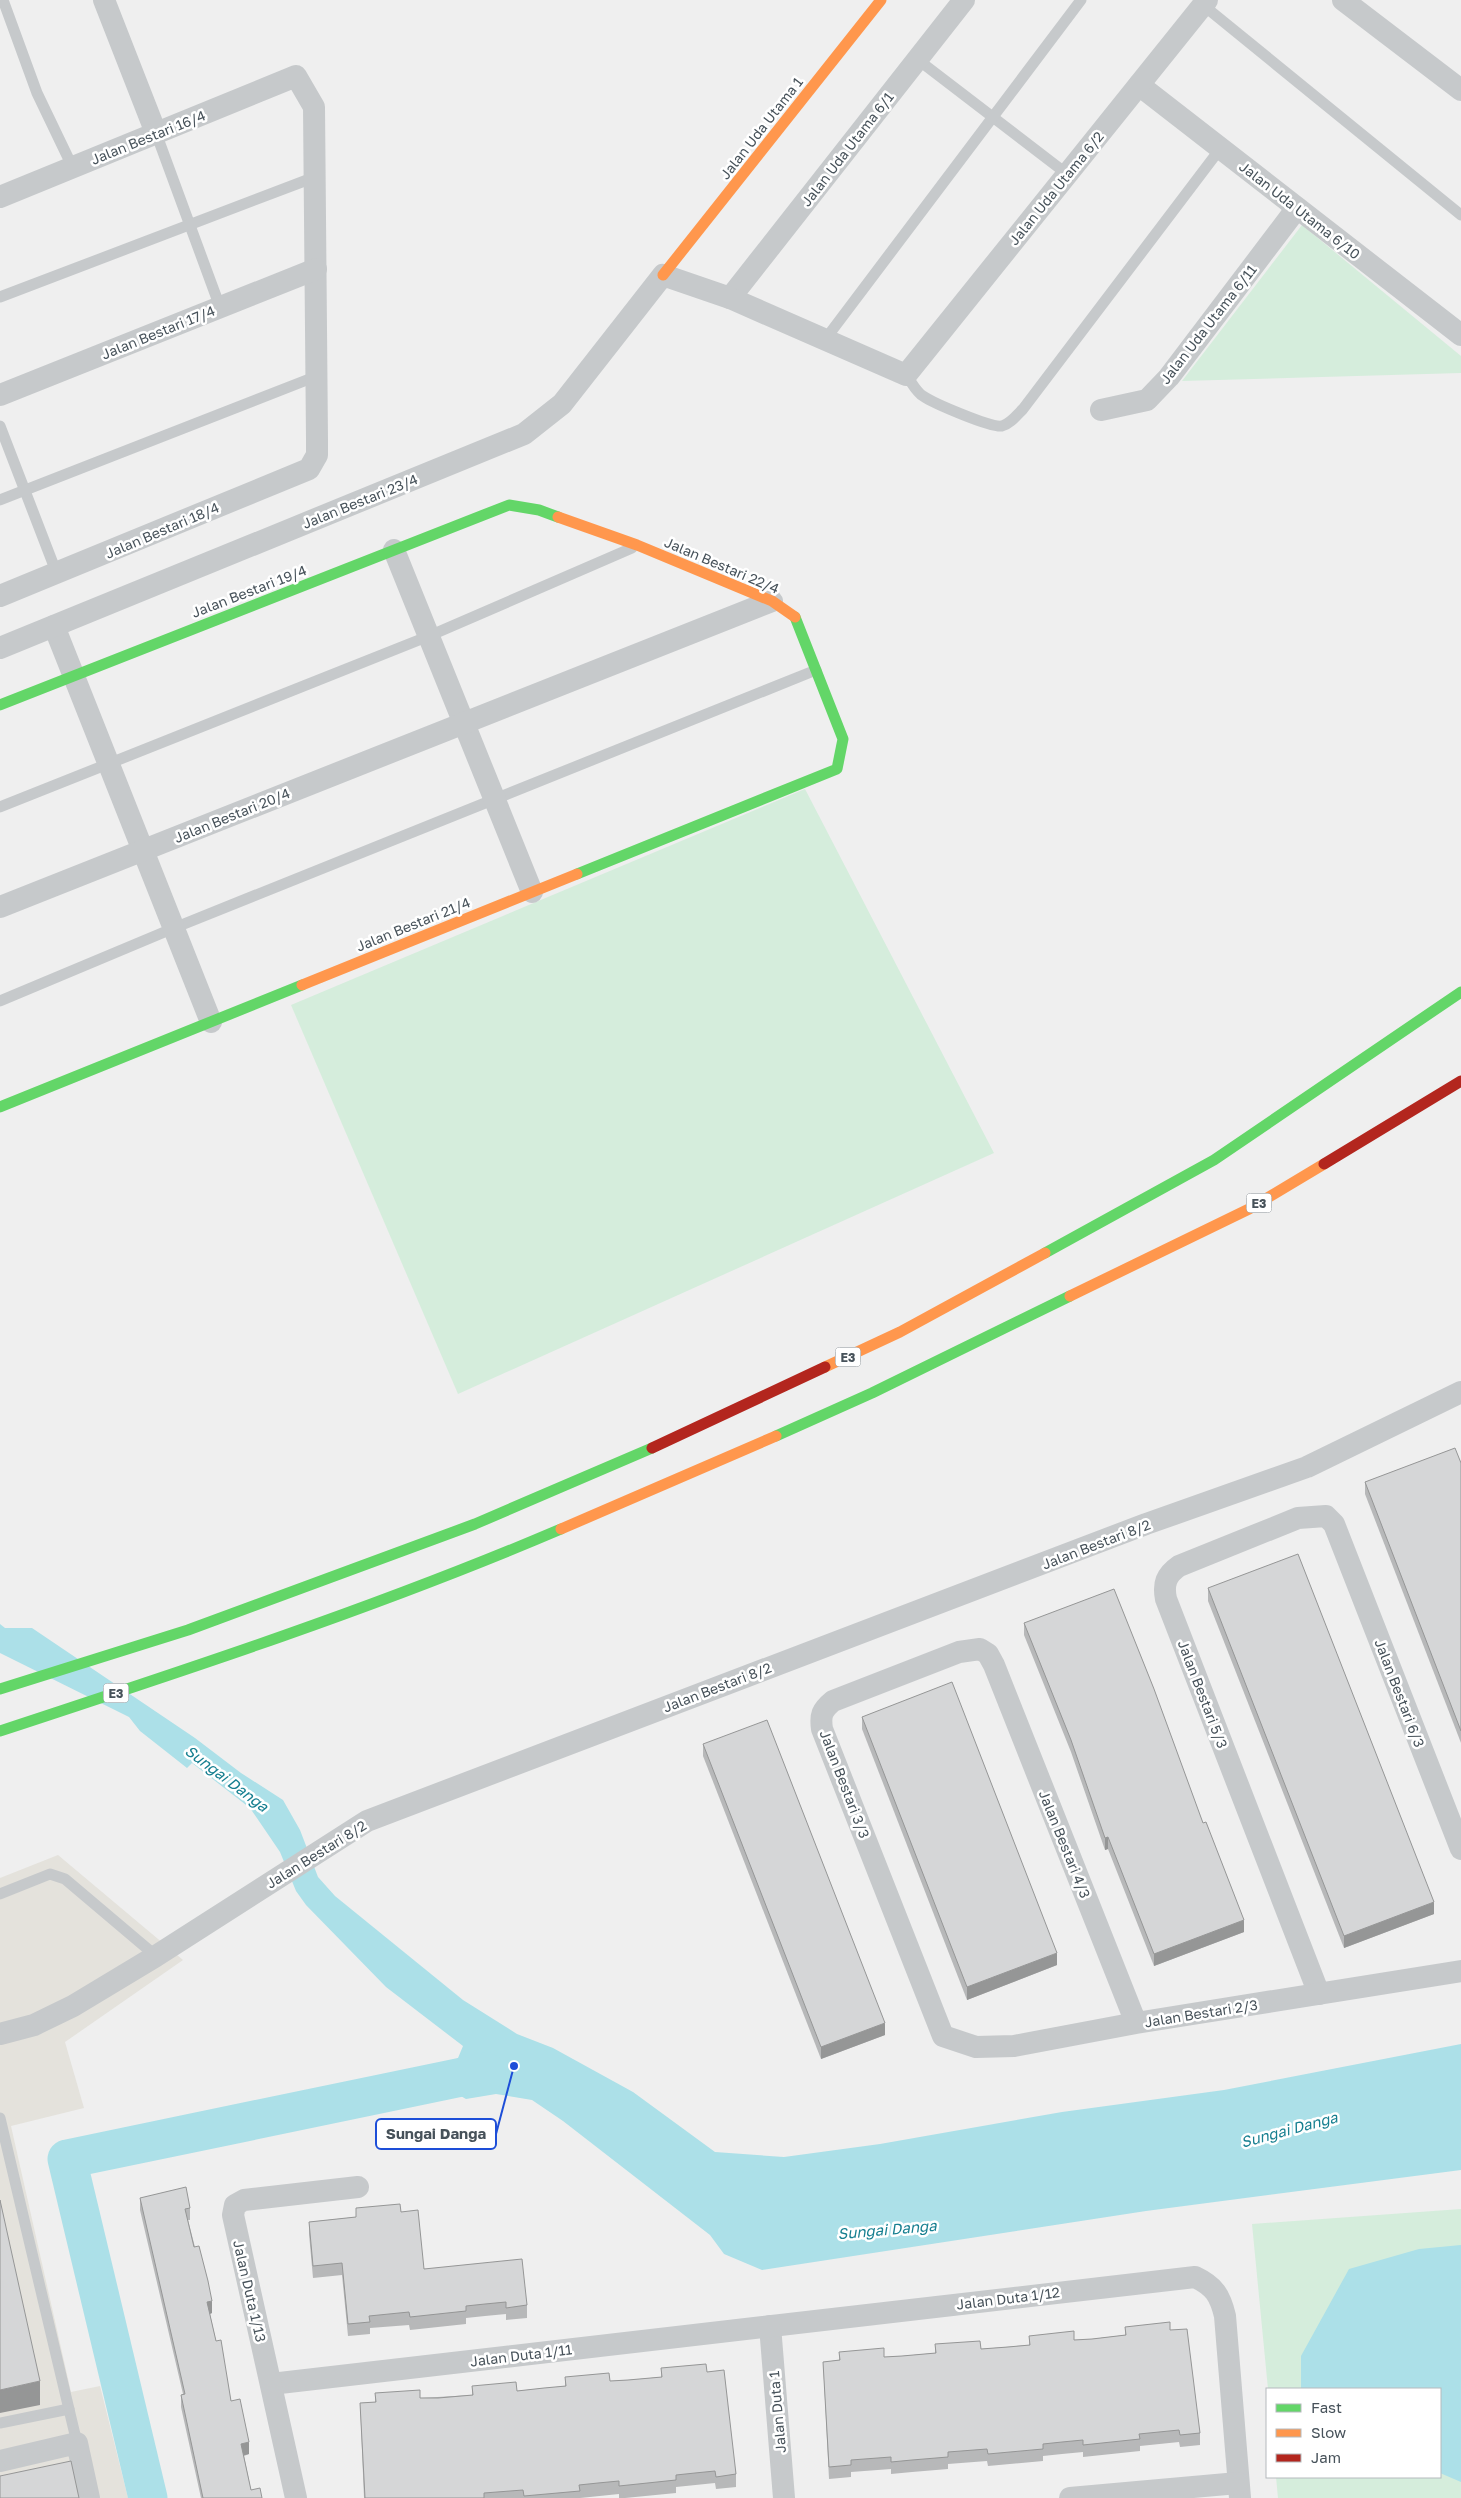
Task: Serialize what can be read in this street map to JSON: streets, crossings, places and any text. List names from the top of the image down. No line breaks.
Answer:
{"streets":{"main road":["Jalan Uda Utama 1","Jalan Bestari 22/4","Jalan Bestari 19/4","Jalan Bestari 21/4","E3"],"street":["Jalan Bestari 16/4","Jalan Uda Utama 6/1","Jalan Uda Utama 6/2","Jalan Uda Utama 6/10","Jalan Uda Utama 6/11","Jalan Bestari 17/4","Jalan Bestari 23/4","Jalan Bestari 18/4","Jalan Bestari 20/4","Jalan Bestari 8/2","Jalan Bestari 6/3","Jalan Bestari 5/3","Jalan Bestari 3/3","Jalan Bestari 4/3","Jalan Bestari 2/3","Jalan Duta 1/13","Jalan Duta 1/12","Jalan Duta 1/11","Jalan Duta 1"]},"crossings":[["Jalan Uda Utama 1","Jalan Bestari 23/4"],["Jalan Uda Utama 6/2","Jalan Uda Utama 6/10"],["Jalan Uda Utama 6/10","Jalan Uda Utama 6/11"],["Jalan Bestari 22/4","Jalan Bestari 19/4"],["Jalan Bestari 22/4","Jalan Bestari 20/4"],["Jalan Bestari 22/4","Jalan Bestari 21/4"],["Jalan Bestari 6/3","Jalan Bestari 5/3"],["Jalan Bestari 5/3","Jalan Bestari 2/3"],["Jalan Bestari 3/3","Jalan Bestari 4/3"],["Jalan Bestari 3/3","Jalan Bestari 2/3"],["Jalan Bestari 4/3","Jalan Bestari 2/3"],["Jalan Duta 1/13","Jalan Duta 1/11"],["Jalan Duta 1/12","Jalan Duta 1/11"],["Jalan Duta 1/12","Jalan Duta 1"],["Jalan Duta 1/11","Jalan Duta 1"]],"water":["Sungai Danga"],"places":["Sungai Danga"],"legend":["Fast","Slow","Jam"]}
